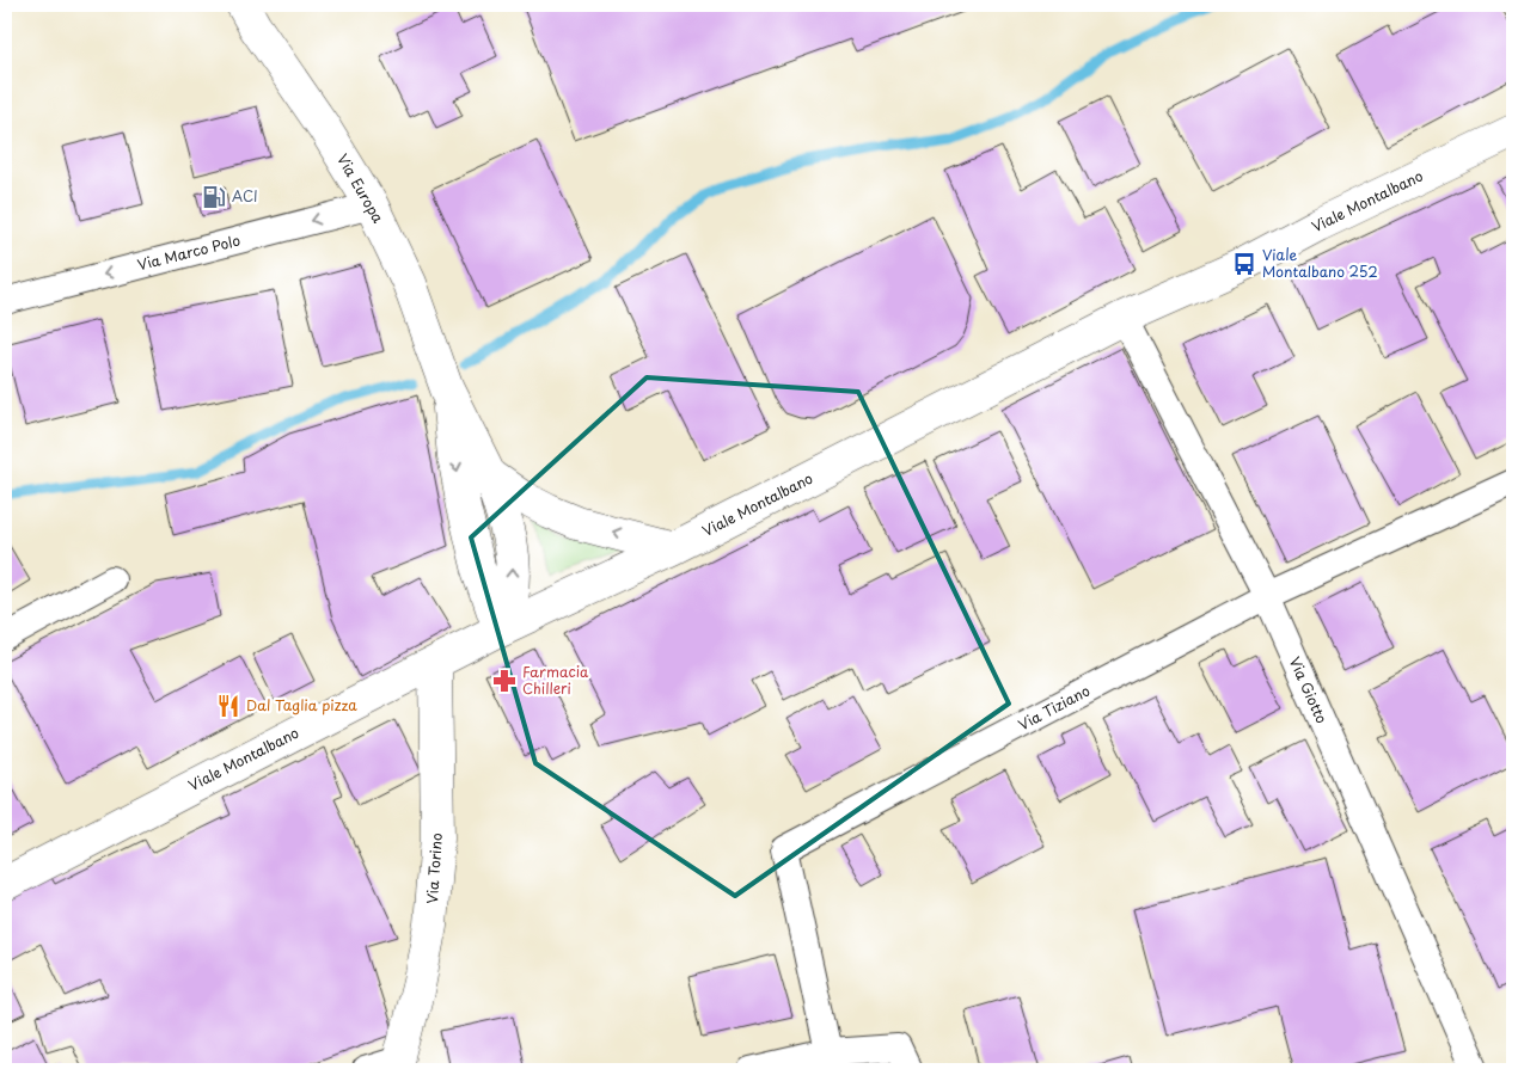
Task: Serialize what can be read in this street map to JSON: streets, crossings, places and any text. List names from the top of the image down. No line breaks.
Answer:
{"streets":{"main road":["Via Europa","Viale Montalbano","Via Torino"],"street":["Via Marco Polo","Via Giotto","Via Tiziano"]},"crossings":[["Via Europa","Via Marco Polo"],["Viale Montalbano","Via Giotto"],["Viale Montalbano","Via Torino"],["Via Giotto","Via Tiziano"]],"one_way":["Via Marco Polo"],"places":{"fuel station":["ACI"],"bus stop":["Viale Montalbano 252"],"pharmacy":["Farmacia Chilleri"],"restaurant":["Dal Taglia pizza"]}}
